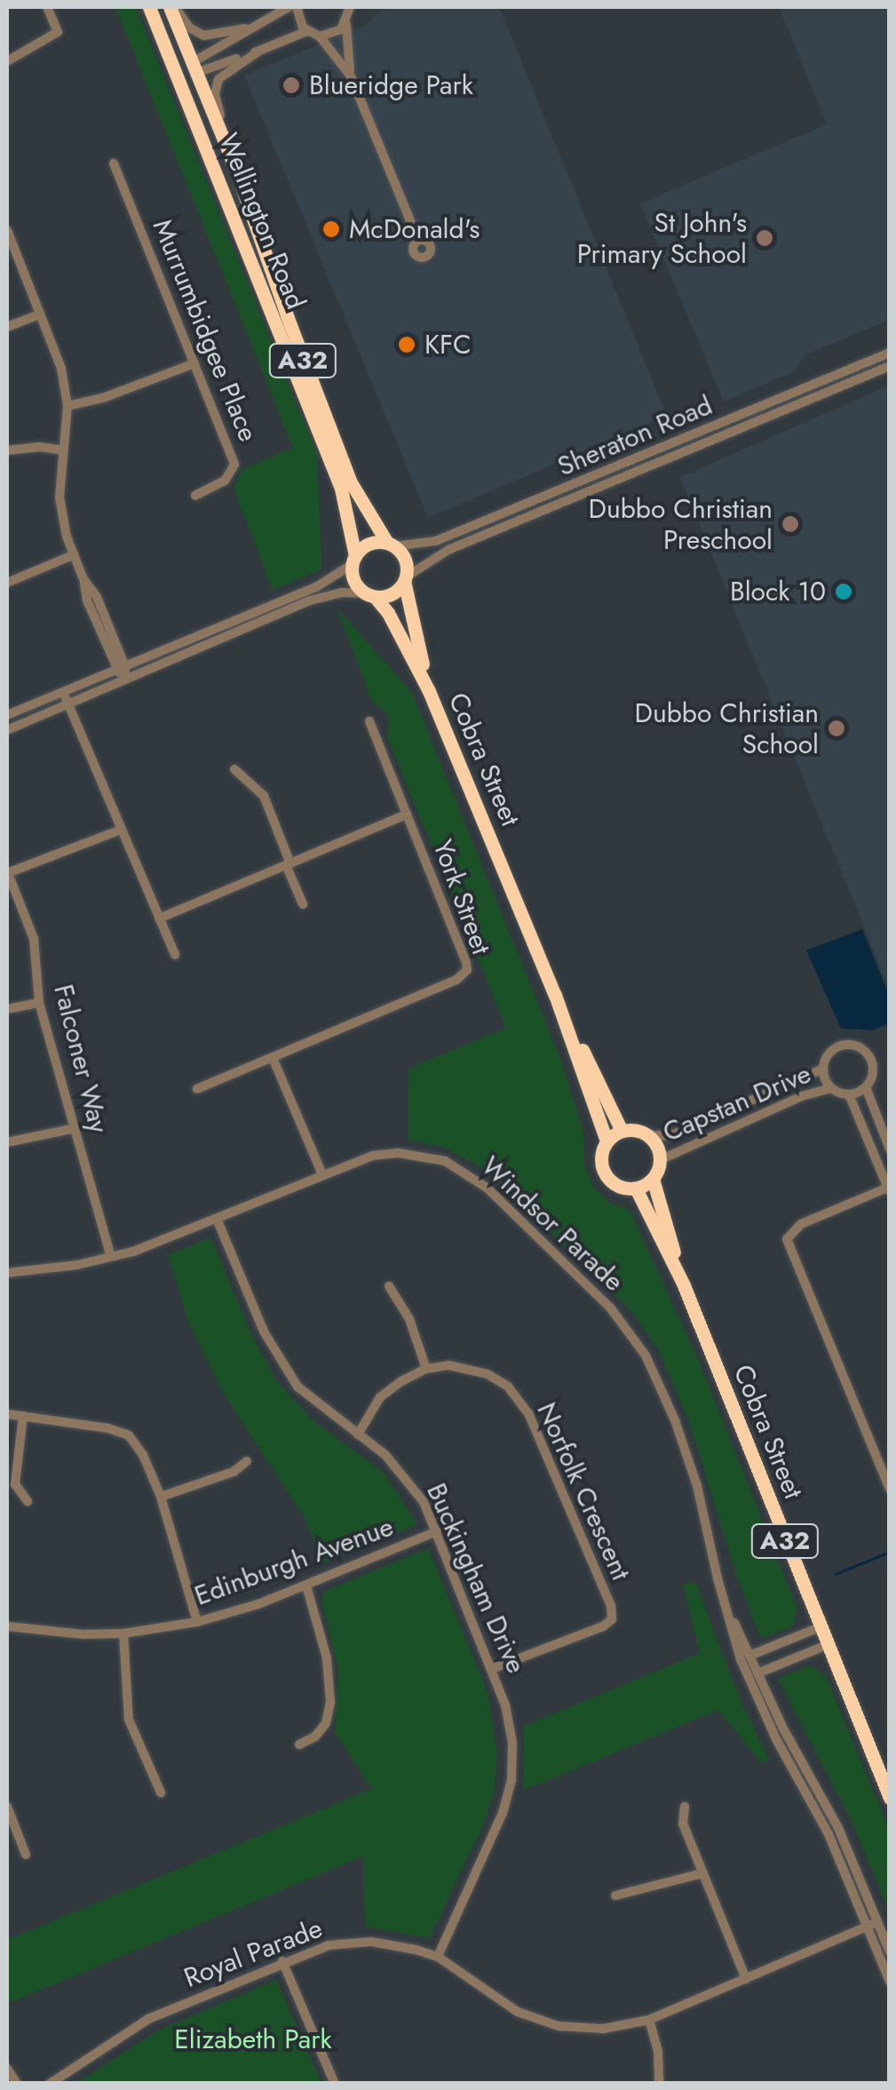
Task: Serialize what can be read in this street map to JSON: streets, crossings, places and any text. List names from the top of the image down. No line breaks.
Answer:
{"streets":{"highway":["Wellington Road","A32","Cobra Street"],"street":["Murrumbidgee Place","Sheraton Road","York Street","Falconer Way","Capstan Drive","Windsor Parade","Norfolk Crescent","Edinburgh Avenue","Buckingham Drive","Royal Parade"]},"crossings":[["Wellington Road","A32"],["Wellington Road","Sheraton Road"],["Wellington Road","Cobra Street"],["A32","Sheraton Road"],["A32","Cobra Street"],["A32","Capstan Drive"],["Sheraton Road","Cobra Street"],["Cobra Street","Capstan Drive"],["Falconer Way","Windsor Parade"],["Windsor Parade","Buckingham Drive"],["Windsor Parade","Royal Parade"],["Norfolk Crescent","Buckingham Drive"],["Edinburgh Avenue","Buckingham Drive"],["Buckingham Drive","Royal Parade"]],"parks":["Elizabeth Park"],"places":["Blueridge Park","McDonald's","St John's Primary School","KFC","Dubbo Christian Preschool","Block 10","Dubbo Christian School"]}
